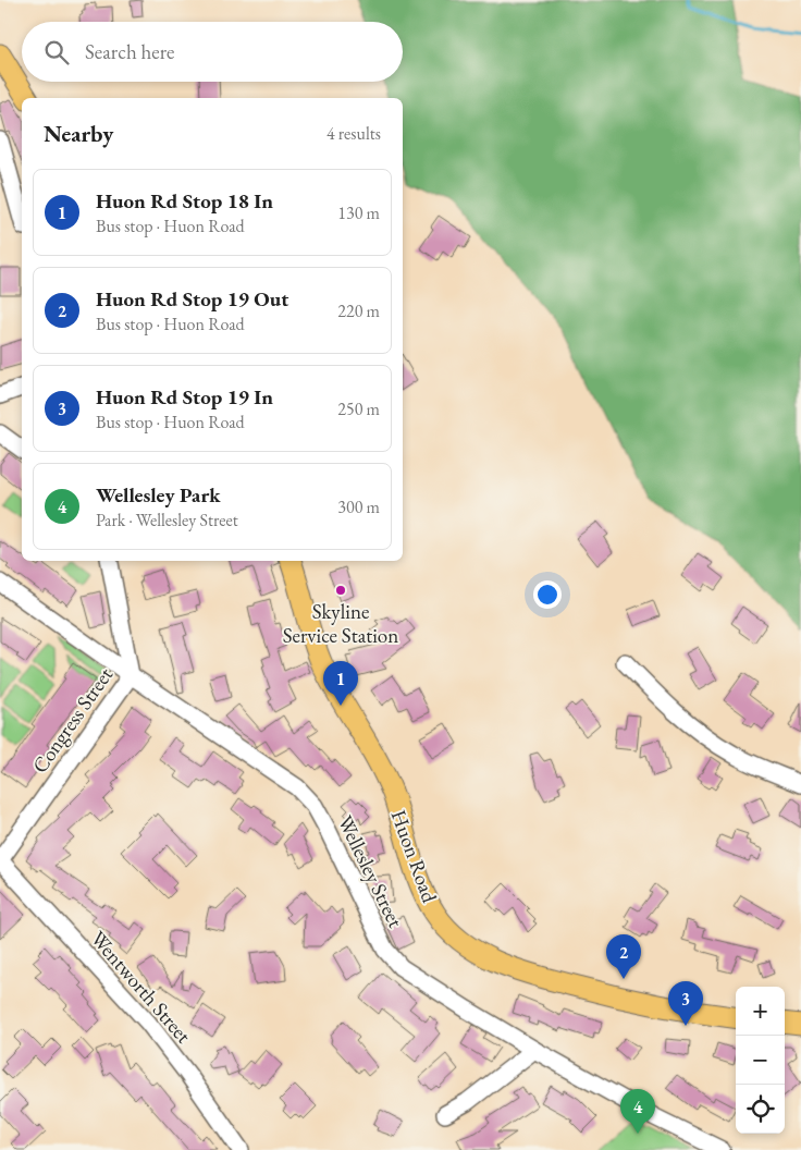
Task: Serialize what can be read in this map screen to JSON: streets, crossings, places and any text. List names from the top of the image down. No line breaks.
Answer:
{"streets":{"main road":["Huon Road"],"street":["Congress Street","Wellesley Street","Wentworth Street"]},"crossings":[["Congress Street","Wellesley Street"],["Congress Street","Wentworth Street"]],"places":["Skyline Service Station"],"page":{"search":"Search here","heading":["Nearby","4 results"],"list":[{"mark":"1","name":"Huon Rd Stop 18 In","note":"Bus stop · Huon Road","value":"130 m"},{"mark":"2","name":"Huon Rd Stop 19 Out","note":"Bus stop · Huon Road","value":"220 m"},{"mark":"3","name":"Huon Rd Stop 19 In","note":"Bus stop · Huon Road","value":"250 m"},{"mark":"4","name":"Wellesley Park","note":"Park · Wellesley Street","value":"300 m"}],"pins":["1","2","3","4"],"map_buttons":["+","−"]}}
